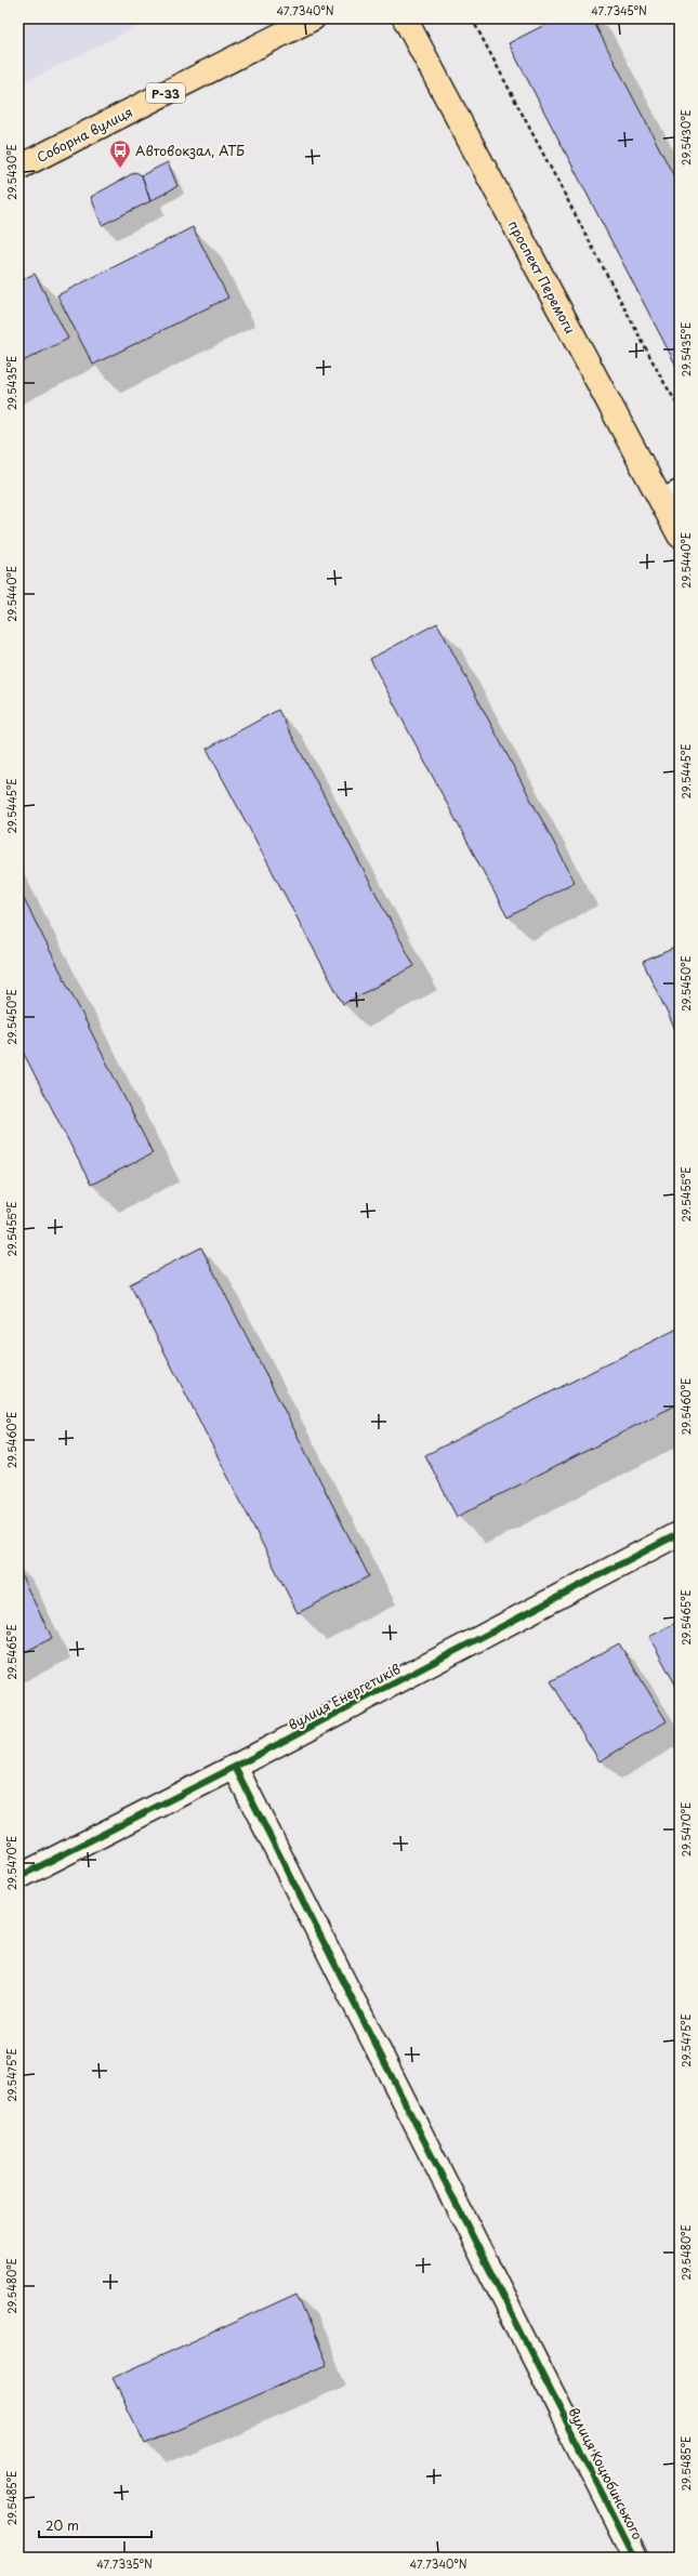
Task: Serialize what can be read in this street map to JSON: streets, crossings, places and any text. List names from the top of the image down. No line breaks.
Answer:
{"streets":{"main road":["Р-33","Соборна вулиця","проспект Перемоги"],"street":["вулиця Енергетиків","вулиця Коцюбинського"]},"crossings":[["вулиця Енергетиків","вулиця Коцюбинського"]],"places":{"bus stop":["Автовокзал, АТБ"]},"scale_bar":"20 m","coordinates":["47.7340°N","47.7345°N","29.5430°E","29.5435°E","29.5440°E","29.5445°E","29.5450°E","29.5455°E","29.5460°E","29.5465°E","29.5470°E","29.5475°E","29.5480°E","29.5485°E","47.7335°N"]}
